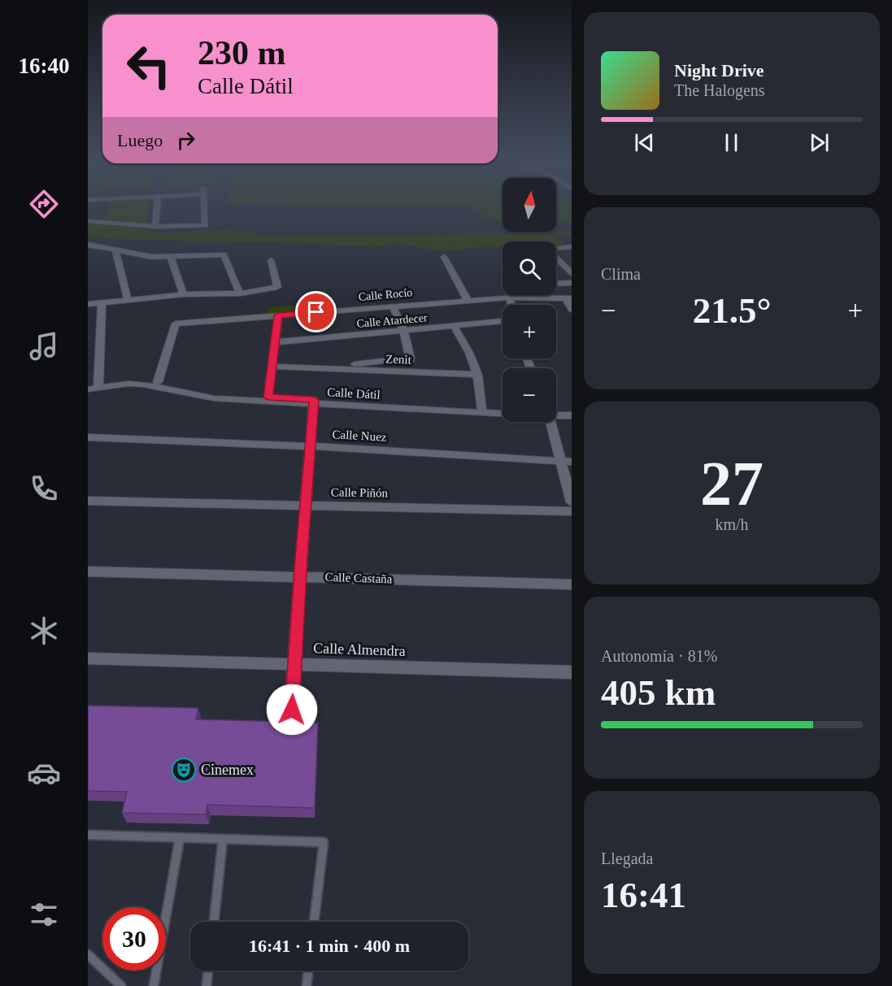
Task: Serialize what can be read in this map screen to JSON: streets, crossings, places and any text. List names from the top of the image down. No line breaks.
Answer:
{"streets":{"street":["Calle Rocío","Calle Atardecer","Zenit","Calle Dátil","Calle Nuez","Calle Piñón","Calle Castaña","Calle Almendra"]},"crossings":[["Calle Rocío","Calle Dátil"]],"places":{"theatre":["Cinemex"]},"north":"top","page":{"tabs":"16:40","turn":["230 m","Calle Dátil"],"song":["Night Drive","The Halogens"],"then":"Luego","map_buttons":["+","−"],"tile":["Clima",["27","km/h"],["Autonomía · 81%","405 km"],["Llegada","16:41"]],"heat":["−","21.5°","+"],"limit":"30","trip":"16:41 · 1 min · 400 m"}}
